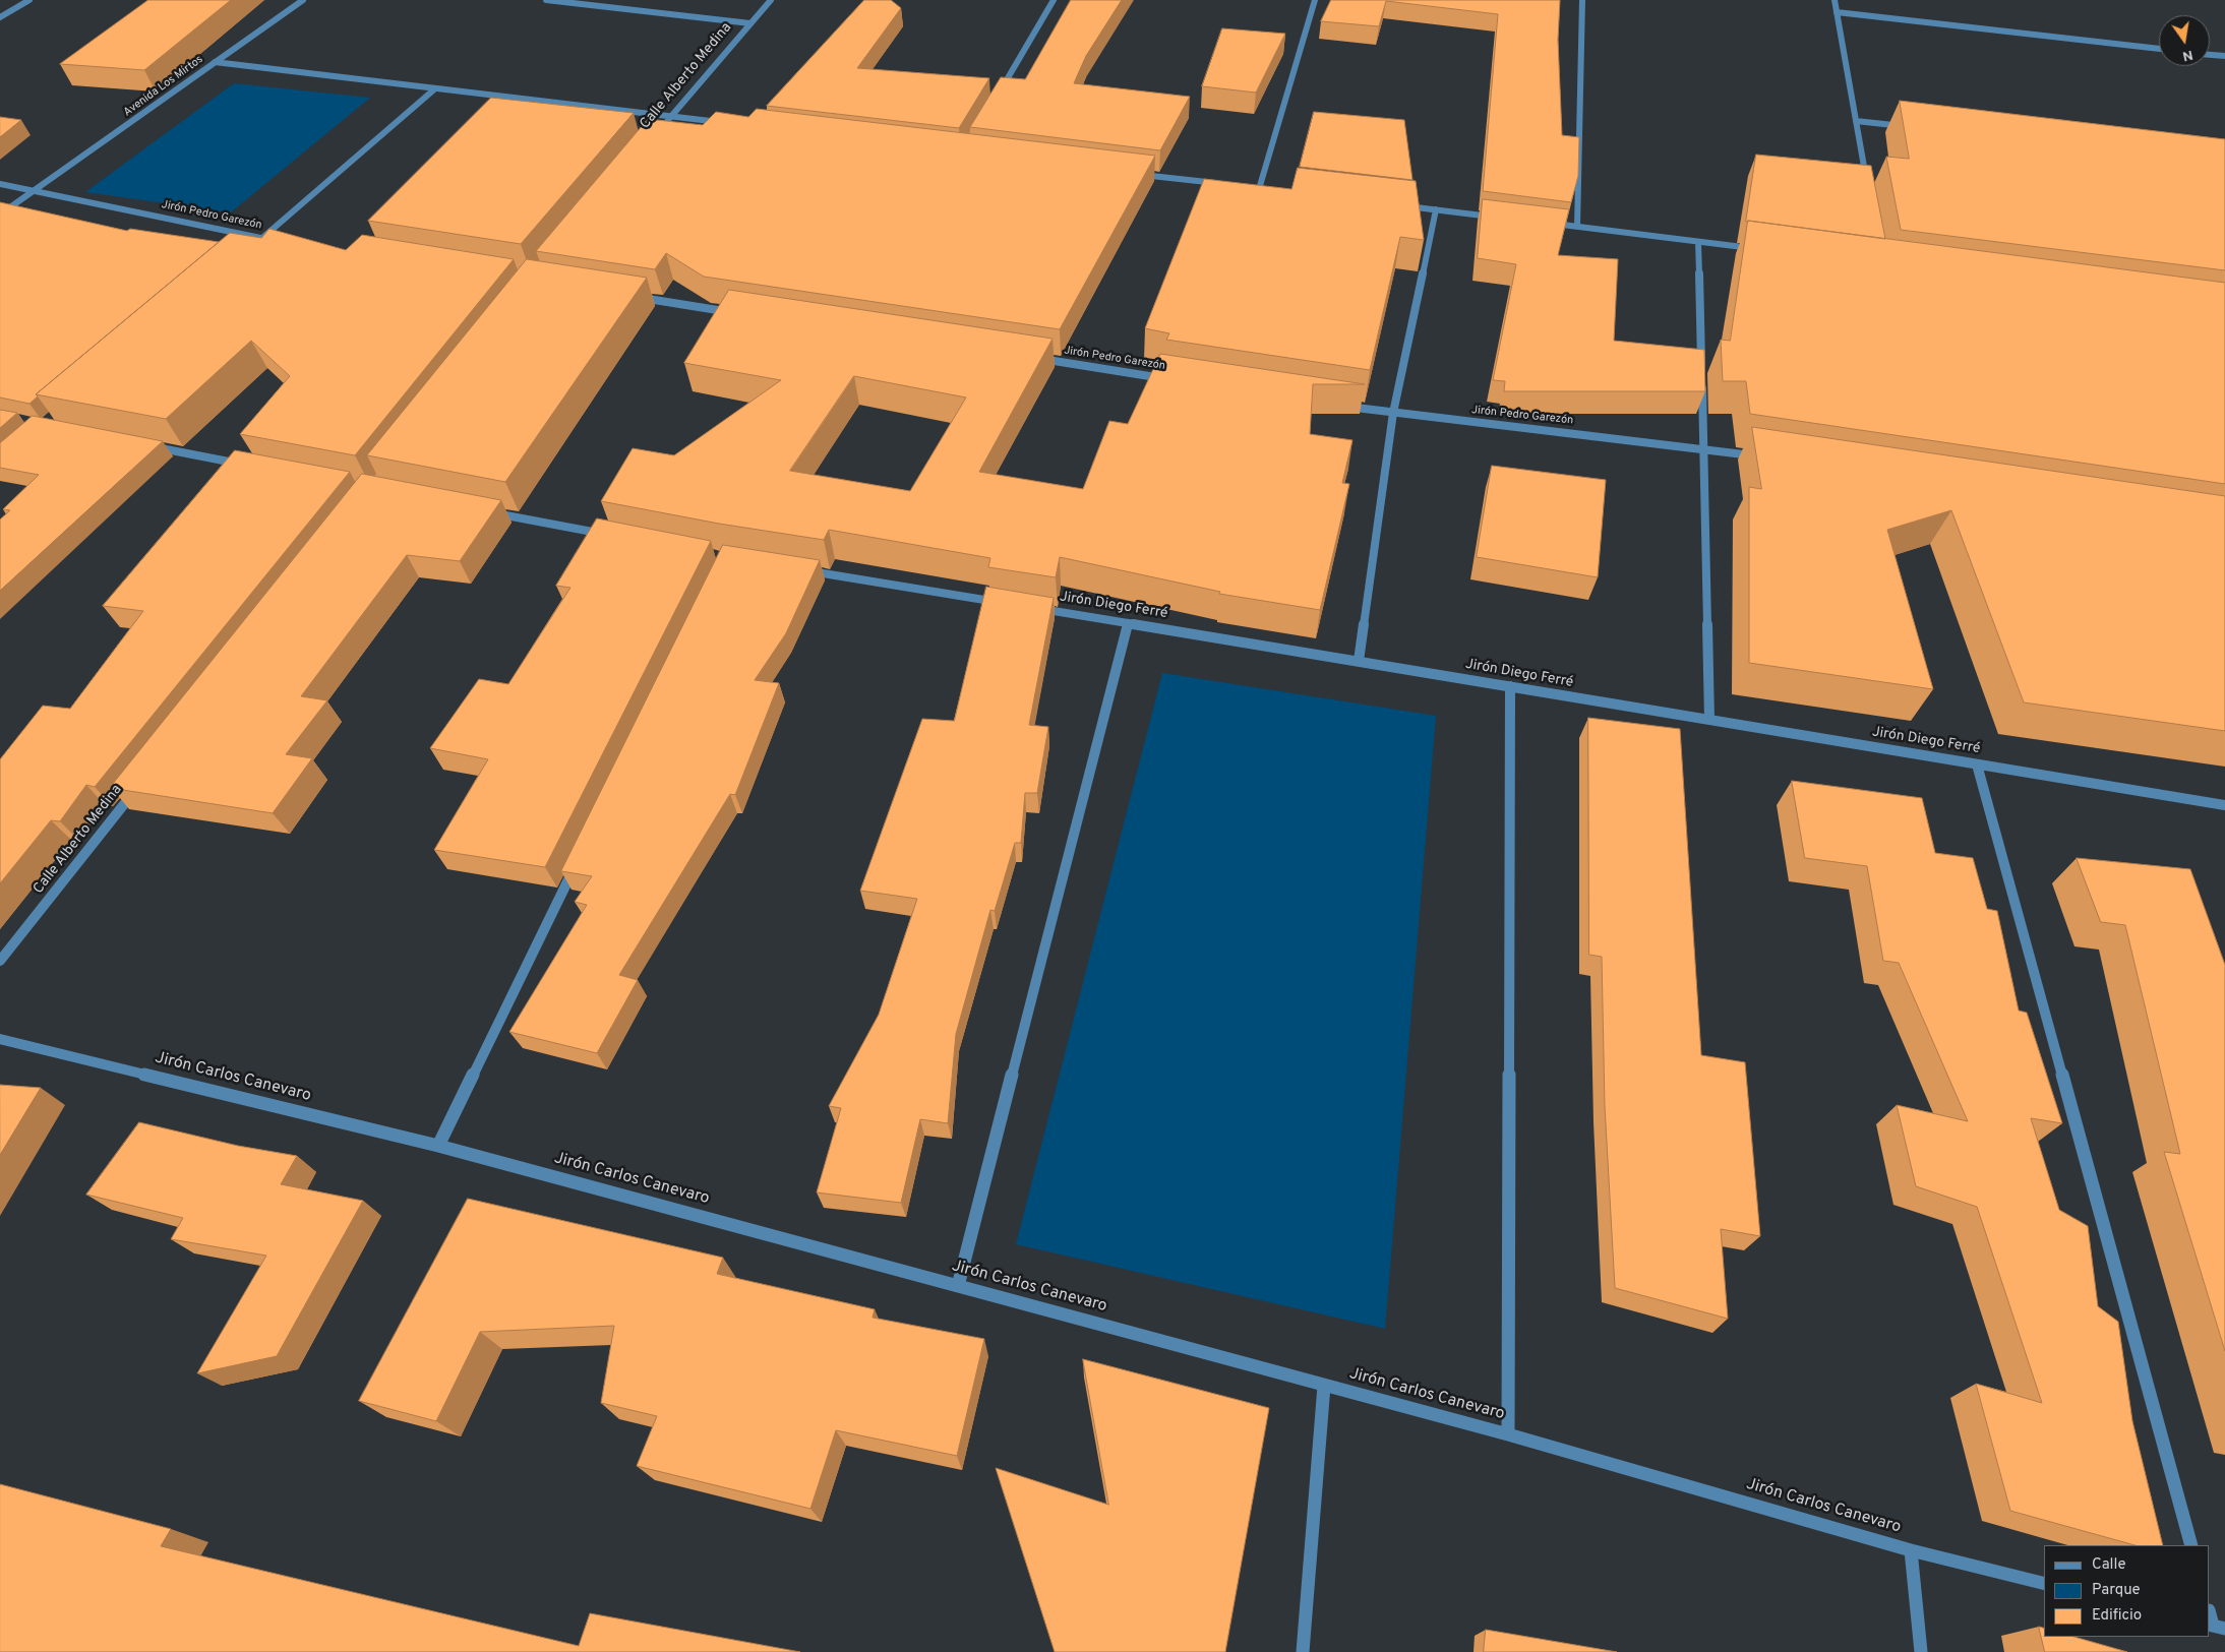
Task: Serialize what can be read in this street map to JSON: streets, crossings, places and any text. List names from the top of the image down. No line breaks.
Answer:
{"streets":{"street":["Calle Alberto Medina","Avenida Los Mirtos","Jirón Pedro Garezón","Jirón Diego Ferré","Jirón Carlos Canevaro"]},"crossings":[["Avenida Los Mirtos","Jirón Pedro Garezón"]],"legend":["Calle","Parque","Edificio"],"north":"bottom"}
